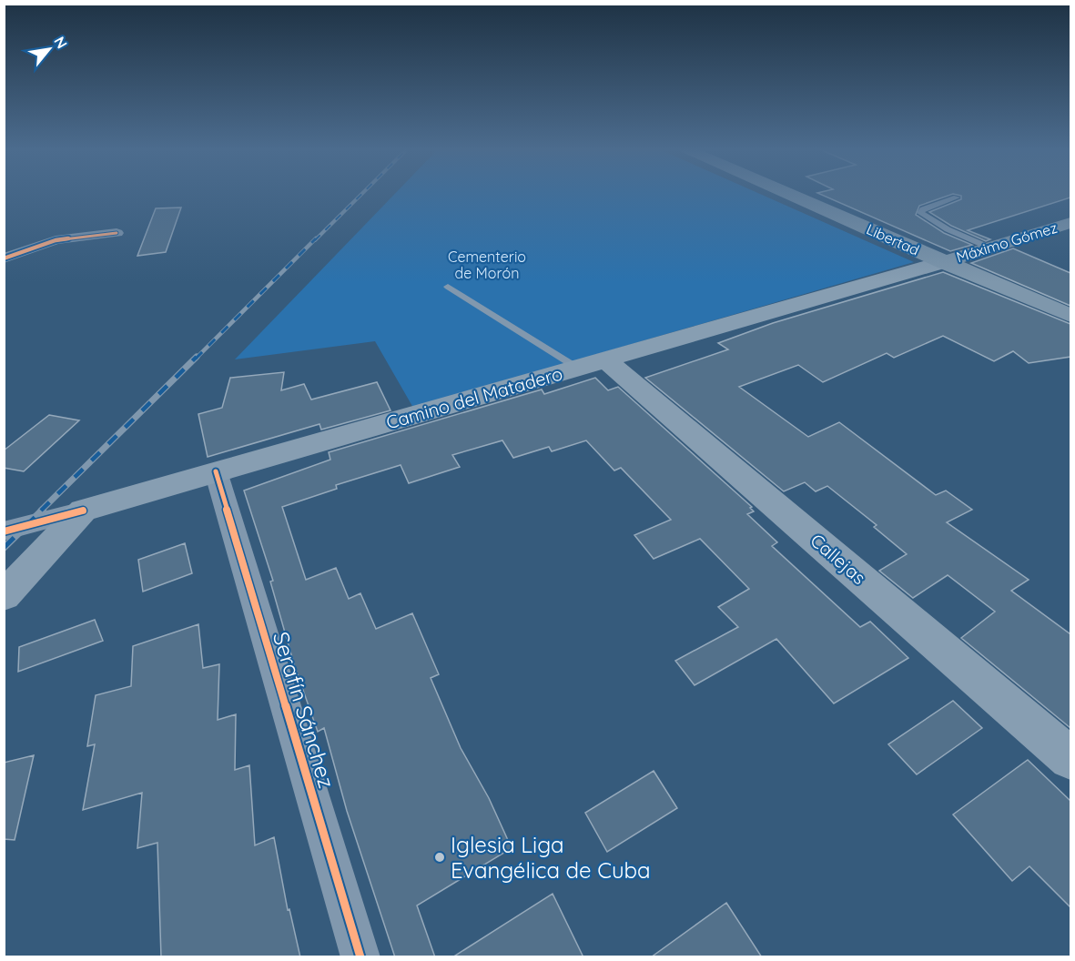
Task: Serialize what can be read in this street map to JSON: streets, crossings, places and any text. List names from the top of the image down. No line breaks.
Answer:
{"streets":{"main road":["Libertad","Máximo Gómez","Camino del Matadero","Callejas"],"street":["Serafín Sánchez"]},"crossings":[["Libertad","Máximo Gómez"],["Libertad","Camino del Matadero"],["Máximo Gómez","Camino del Matadero"],["Camino del Matadero","Callejas"],["Camino del Matadero","Serafín Sánchez"]],"parks":["Cementerio de Morón"],"places":["Iglesia Liga Evangélica de Cuba"],"north":"top right"}
